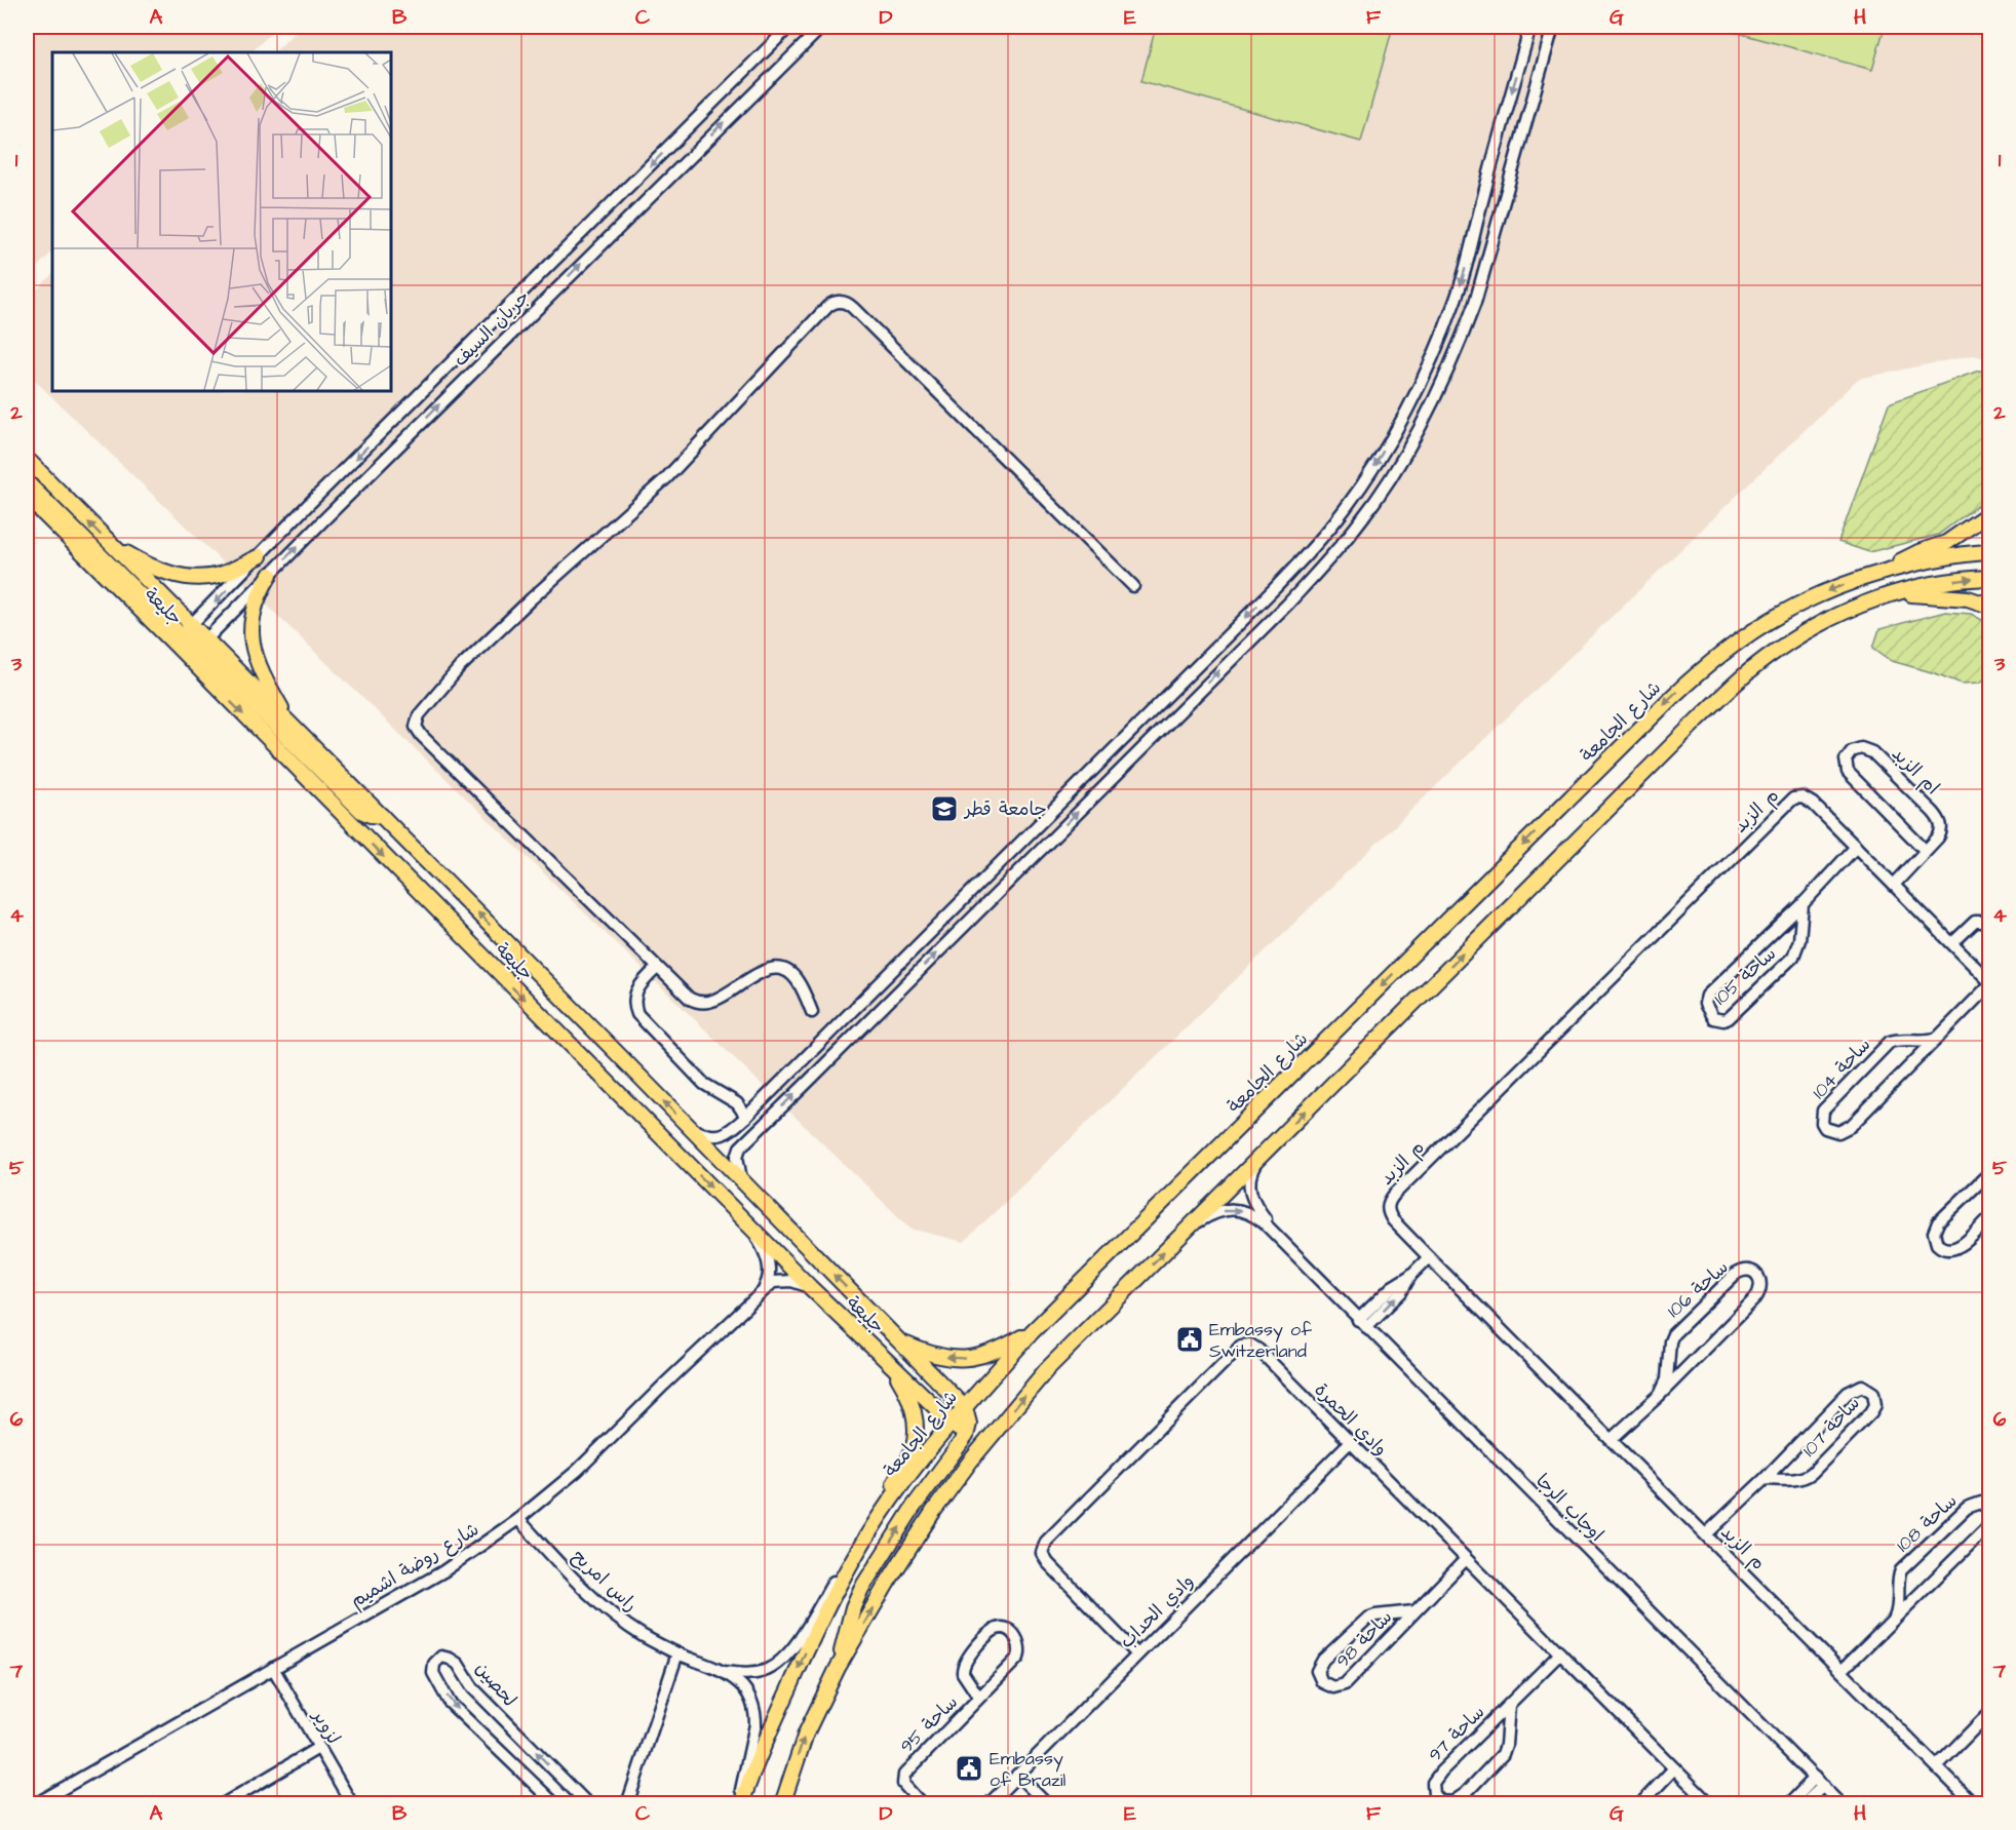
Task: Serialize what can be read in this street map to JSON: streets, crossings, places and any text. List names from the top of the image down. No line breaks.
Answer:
{"streets":{"main road":["جليعة","شارع الجامعة"],"street":["جريان السيف","ام الزبد","م الزبد","ساحة 105","ساحة 104","ساحة 106","وادي الحمرة","ساحة 107","اوجاب الرجا","ساحة 108","شارع روضة اشميم","راس امريح","وادي الحداب","ساحة 98","لحصين","ساحة 95","لزوير","ساحة 97"]},"crossings":[["جريان السيف","جليعة"],["جليعة","شارع الجامعة"],["شارع الجامعة","راس امريح"],["ام الزبد","م الزبد"],["م الزبد","ساحة 105"],["م الزبد","ساحة 104"],["م الزبد","ساحة 106"],["م الزبد","ساحة 107"],["وادي الحمرة","وادي الحداب"],["وادي الحمرة","ساحة 98"],["وادي الحمرة","ساحة 97"],["شارع روضة اشميم","راس امريح"],["شارع روضة اشميم","لزوير"]],"places":{"school or university":["جامعة قطر"],"public building":["Embassy of Switzerland","Embassy of Brazil"]},"grid":{"columns":["A","B","C","D","E","F","G","H"],"rows":["1","2","3","4","5","6","7"]}}
